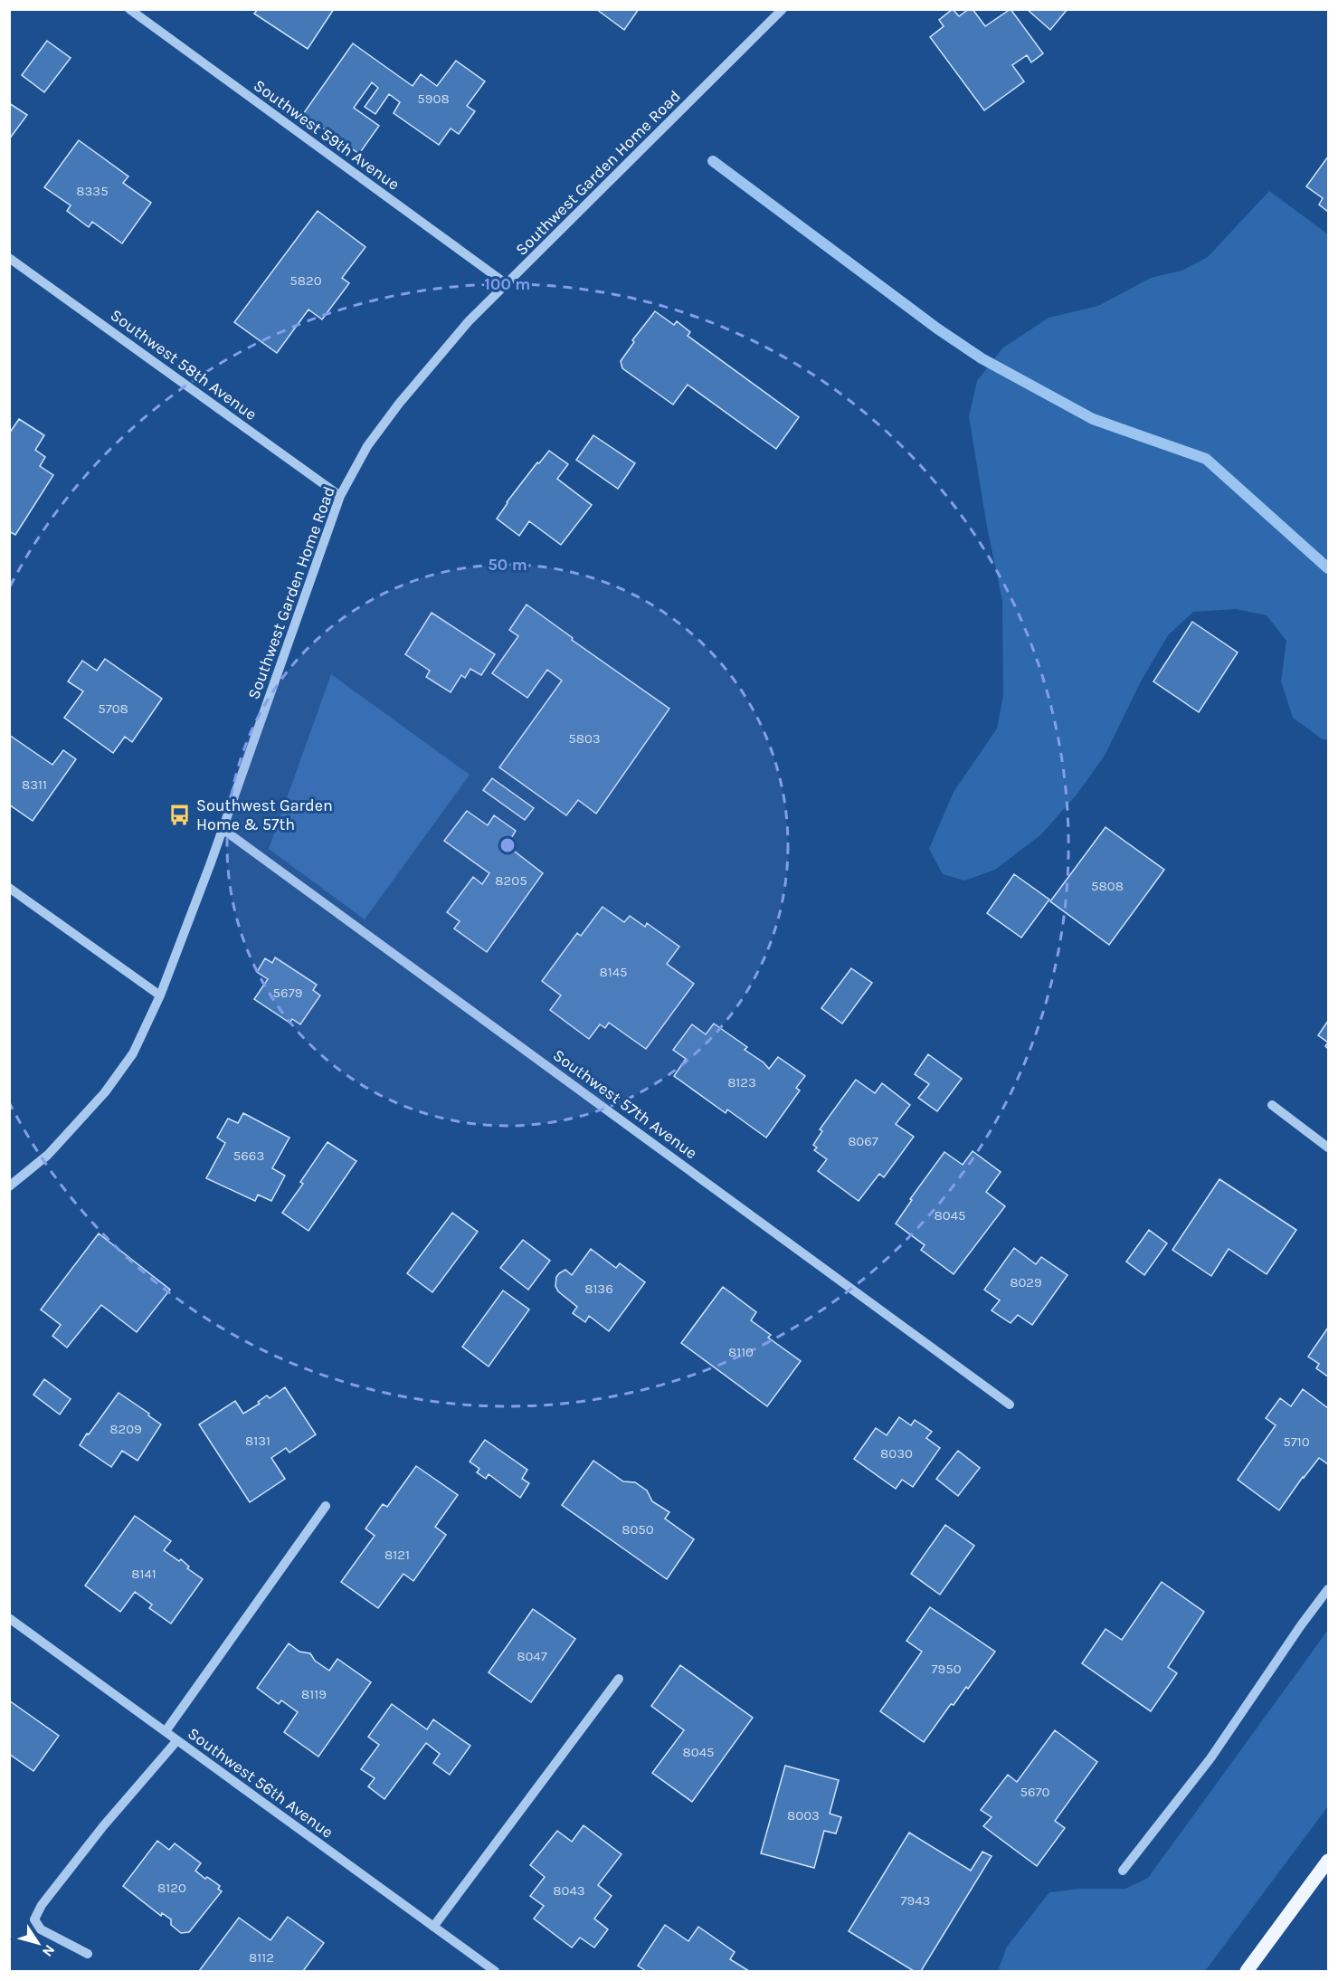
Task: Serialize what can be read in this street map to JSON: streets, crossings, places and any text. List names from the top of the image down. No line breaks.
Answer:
{"streets":{"street":["Southwest 59th Avenue","Southwest Garden Home Road","Southwest 58th Avenue","Southwest 57th Avenue","Southwest 56th Avenue"]},"crossings":[["Southwest 59th Avenue","Southwest Garden Home Road"],["Southwest Garden Home Road","Southwest 58th Avenue"],["Southwest Garden Home Road","Southwest 57th Avenue"]],"places":{"bus stop":["Southwest Garden Home & 57th"]},"house_numbers":["5908","8335","5820","5708","5803","8311","8205","5808","8145","5679","8123","8067","5663","8045","8029","8136","8110","8209","8131","5710","8030","8050","8121","8141","8047","7950","8119","8045","5670","8003","8120","8043","7943","8112"],"north":"bottom right","rings":["100 m","50 m"]}
